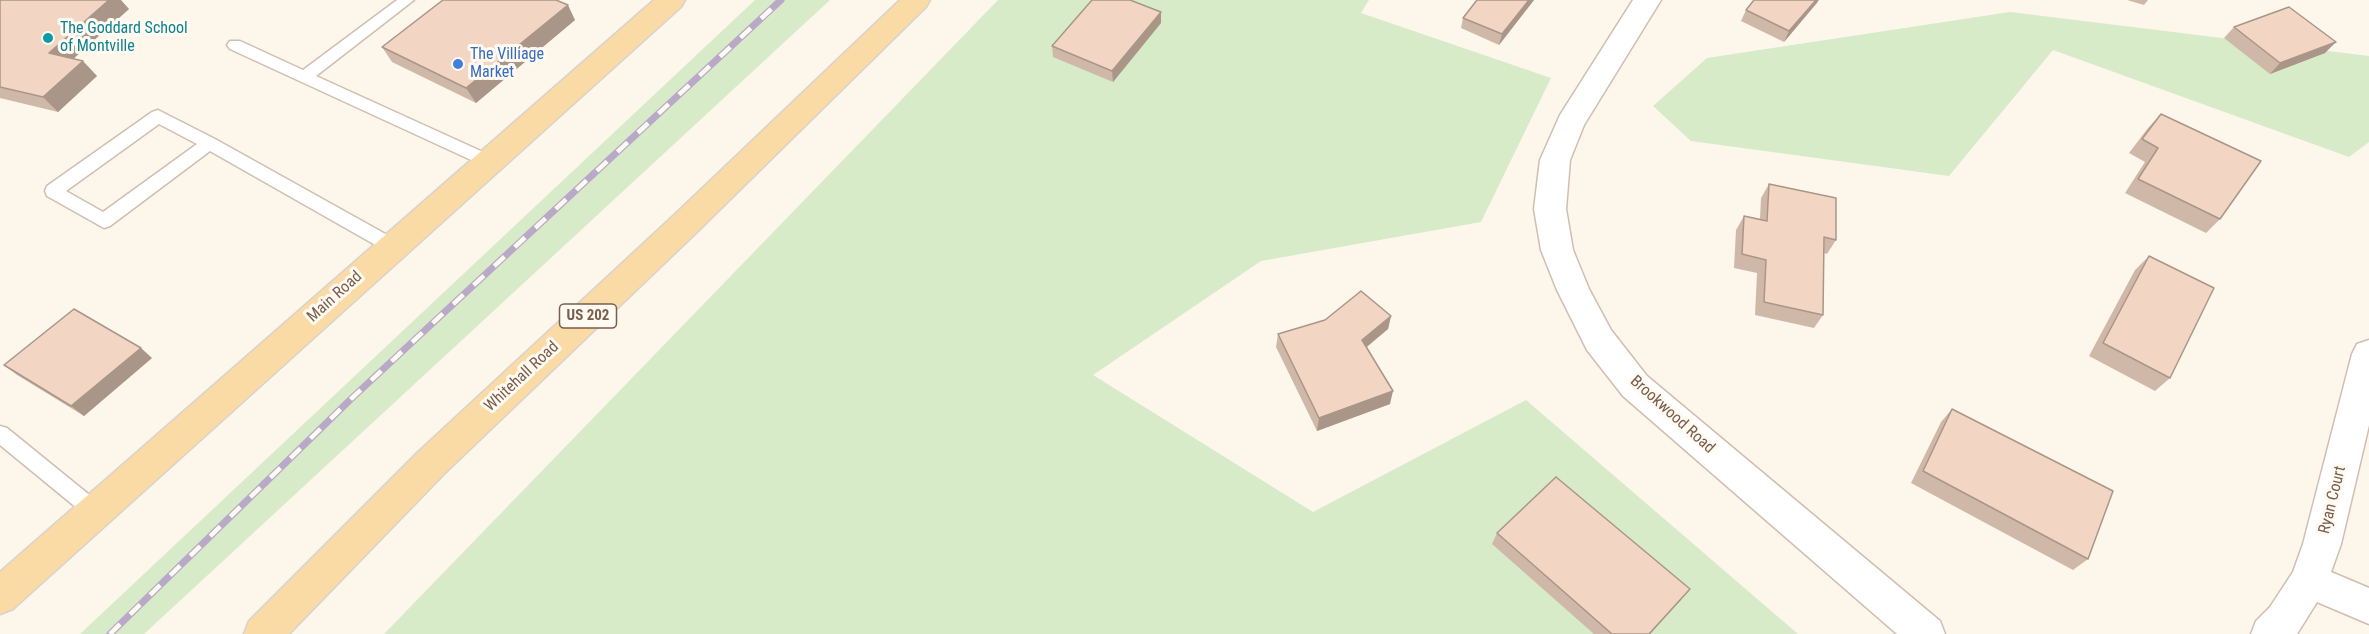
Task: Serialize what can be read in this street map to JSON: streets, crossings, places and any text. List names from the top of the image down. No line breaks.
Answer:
{"streets":{"main road":["Main Road","US 202","Whitehall Road"],"street":["Brookwood Road","Ryan Court"]},"places":["The Goddard School of Montville","The Villiage Market"]}
